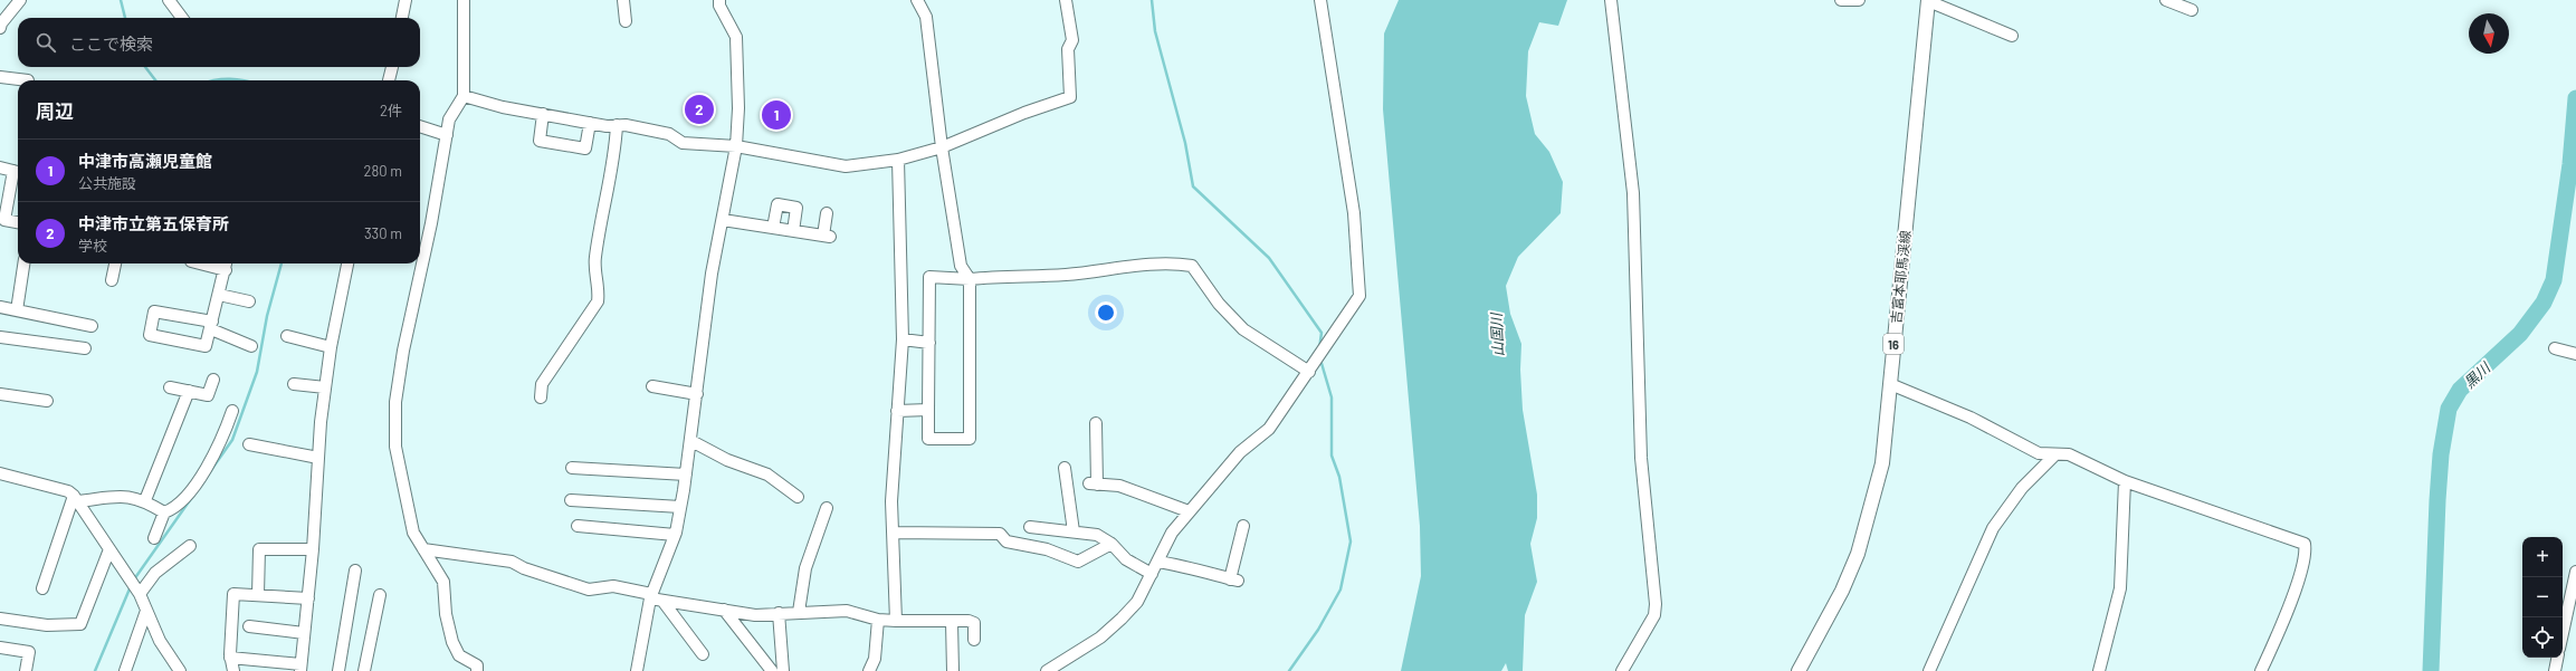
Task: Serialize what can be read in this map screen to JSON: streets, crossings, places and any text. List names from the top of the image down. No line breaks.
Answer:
{"streets":{"main road":["吉富本耶馬渓線","16"]},"water":["山国川","黒川"],"north":"bottom","page":{"search":"ここで検索","heading":["周辺","2件"],"pins":["2","1"],"list":[{"mark":"1","name":"中津市高瀬児童館","note":"公共施設","value":"280 m"},{"mark":"2","name":"中津市立第五保育所","note":"学校","value":"330 m"}],"map_buttons":["+","−"]}}
